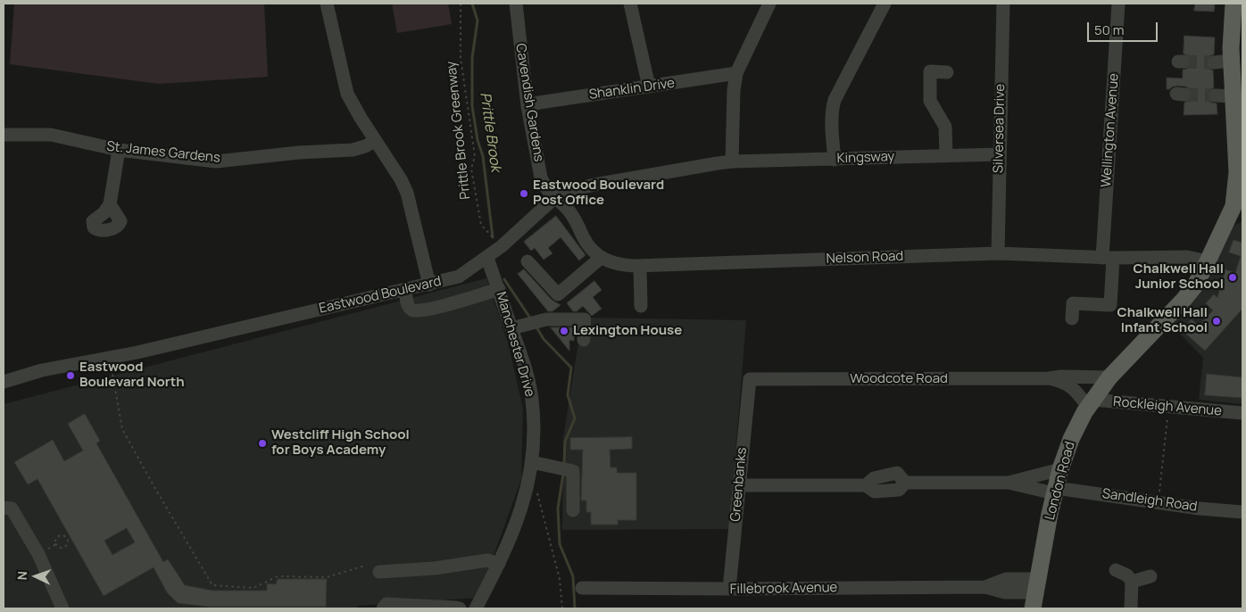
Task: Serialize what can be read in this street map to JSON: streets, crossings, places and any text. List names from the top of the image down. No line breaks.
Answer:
{"streets":{"main road":["London Road"],"street":["Shanklin Drive","Cavendish Gardens","Silversea Drive","Wellington Avenue","St. James Gardens","Kingsway","Nelson Road","Eastwood Boulevard","Manchester Drive","Woodcote Road","Rockleigh Avenue","Greenbanks","Sandleigh Road","Fillebrook Avenue"],"path":["Prittle Brook Greenway"]},"crossings":[["Shanklin Drive","Cavendish Gardens"],["Cavendish Gardens","Eastwood Boulevard"],["Silversea Drive","Kingsway"],["Silversea Drive","Nelson Road"],["Prittle Brook Greenway","Eastwood Boulevard"],["Wellington Avenue","Nelson Road"],["Kingsway","Eastwood Boulevard"],["Nelson Road","London Road"],["Eastwood Boulevard","Manchester Drive"],["Woodcote Road","Rockleigh Avenue"],["Woodcote Road","London Road"],["Woodcote Road","Greenbanks"],["Rockleigh Avenue","London Road"],["London Road","Sandleigh Road"],["London Road","Fillebrook Avenue"],["Greenbanks","Fillebrook Avenue"]],"water":["Prittle Brook"],"places":["Eastwood Boulevard Post Office","Chalkwell Hall Junior School","Chalkwell Hall Infant School","Lexington House","Eastwood Boulevard North","Westcliff High School for Boys Academy"],"scale_bar":"50 m","north":"left"}
